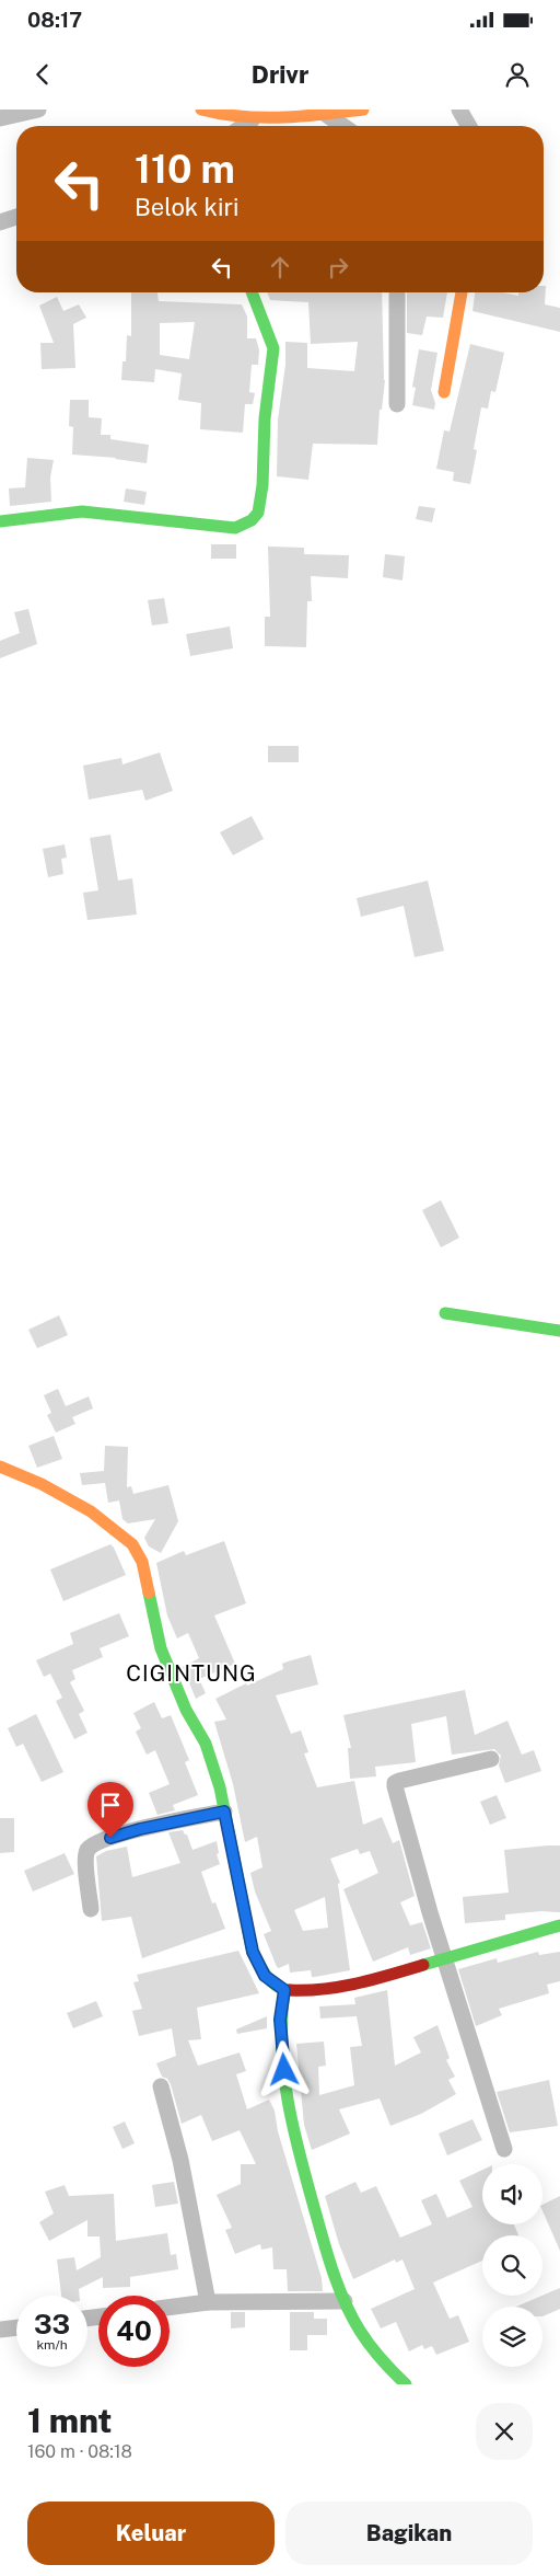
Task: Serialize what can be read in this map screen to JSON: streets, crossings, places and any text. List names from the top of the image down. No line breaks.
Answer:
{"districts":["CIGINTUNG"],"page":{"status":"08:17","header":"Drivr","turn":["110 m","Belok kiri"],"speed":"33 km/h","limit":"40","heading":["1 mnt","160 m · 08:18"],"buttons":["Keluar","Bagikan"]}}
